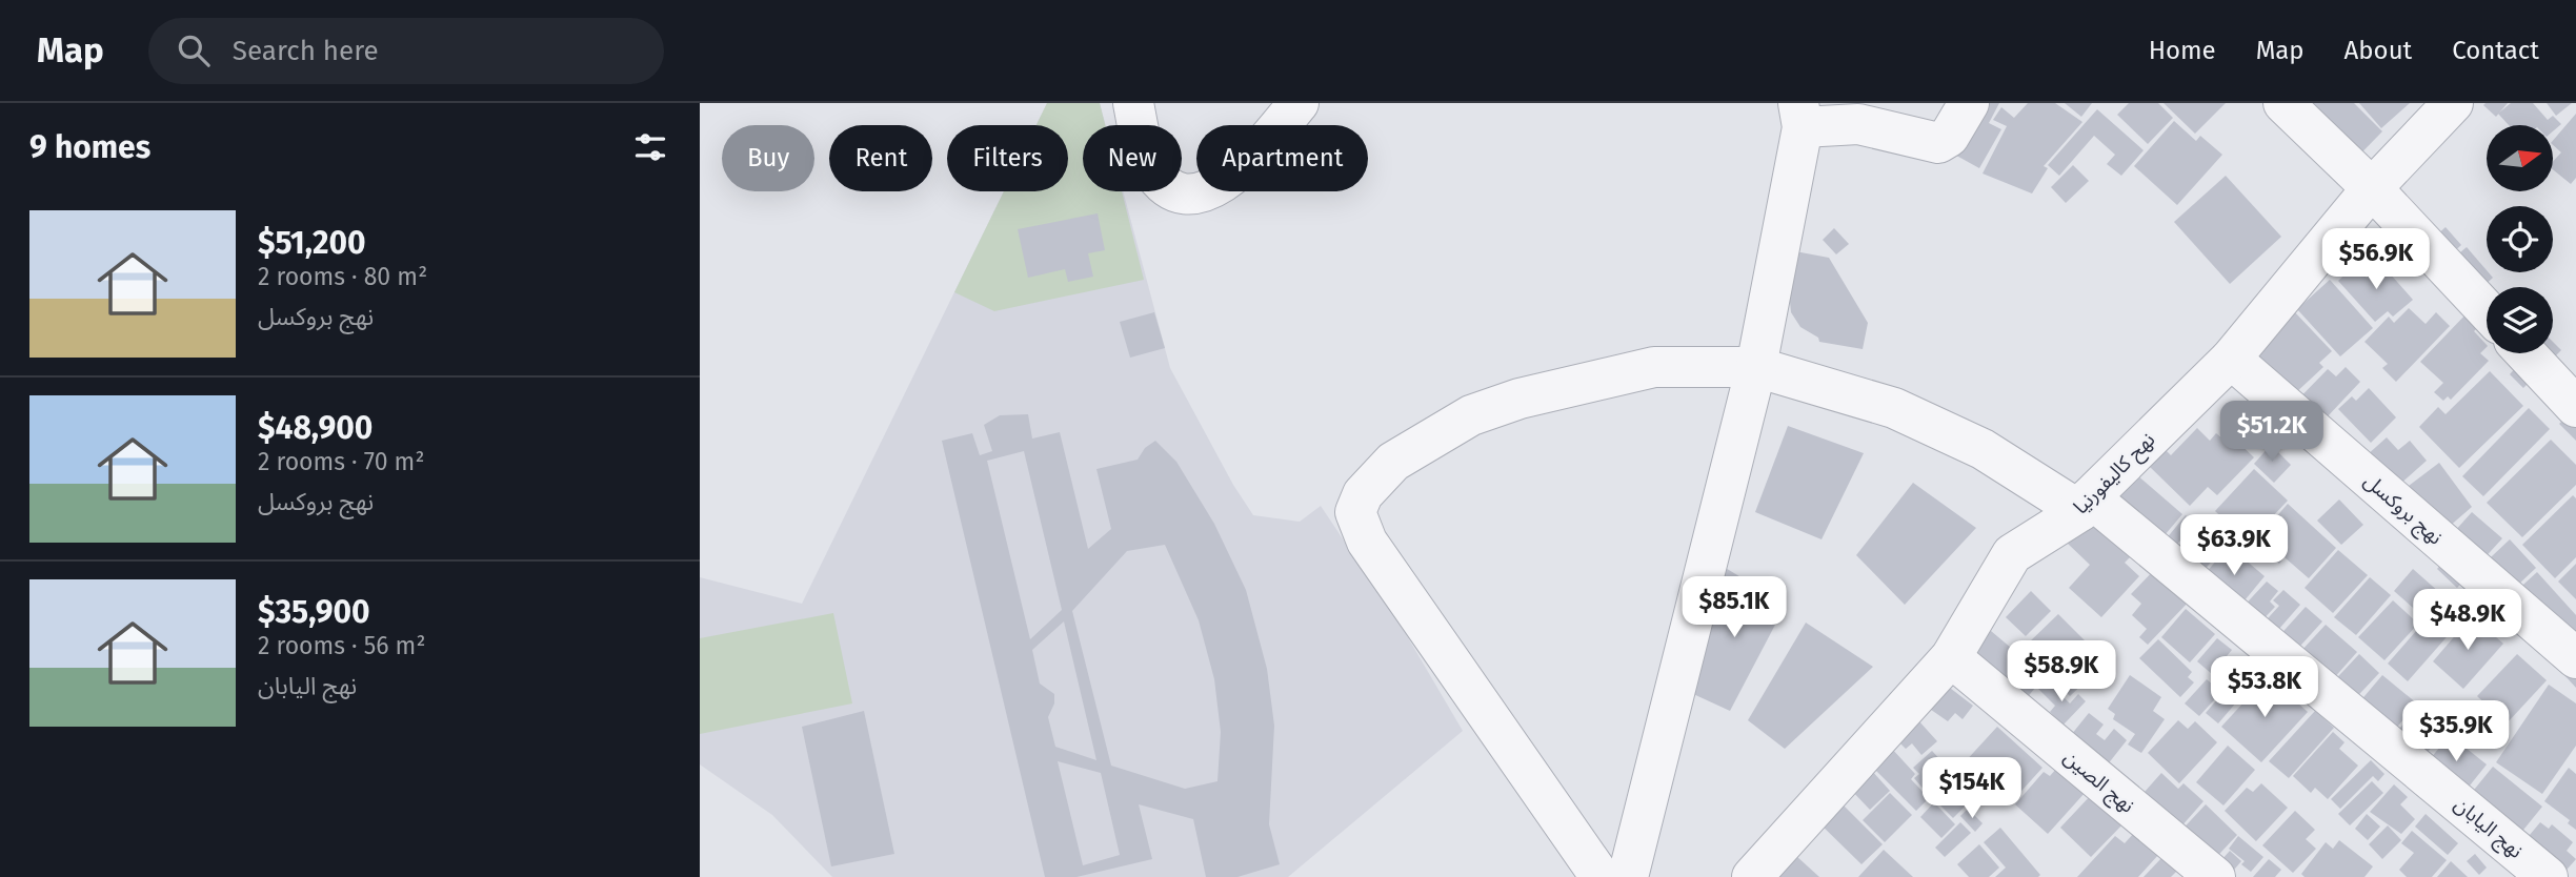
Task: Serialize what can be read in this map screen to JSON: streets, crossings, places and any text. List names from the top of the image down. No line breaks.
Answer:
{"streets":{"street":["نهح كاليفورنيا","نهج بروكسل","نهج الصين","نهج اليابان"]},"crossings":[["نهح كاليفورنيا","نهج بروكسل"],["نهح كاليفورنيا","نهج الصين"],["نهح كاليفورنيا","نهج اليابان"]],"north":"right","page":{"header":"Map","search":"Search here","nav":["Home","Map","About","Contact"],"heading":"9 homes","chip":["Buy","Rent","Filters","New","Apartment"],"list":[{"name":"$51,200","note":"2 rooms · 80 m² · نهج بروكسل"},{"name":"$48,900","note":"2 rooms · 70 m² · نهج بروكسل"},{"name":"$35,900","note":"2 rooms · 56 m² · نهج اليابان"}],"price":["$56.9K","$51.2K","$63.9K","$85.1K","$48.9K","$58.9K","$53.8K","$35.9K","$154K"]}}
